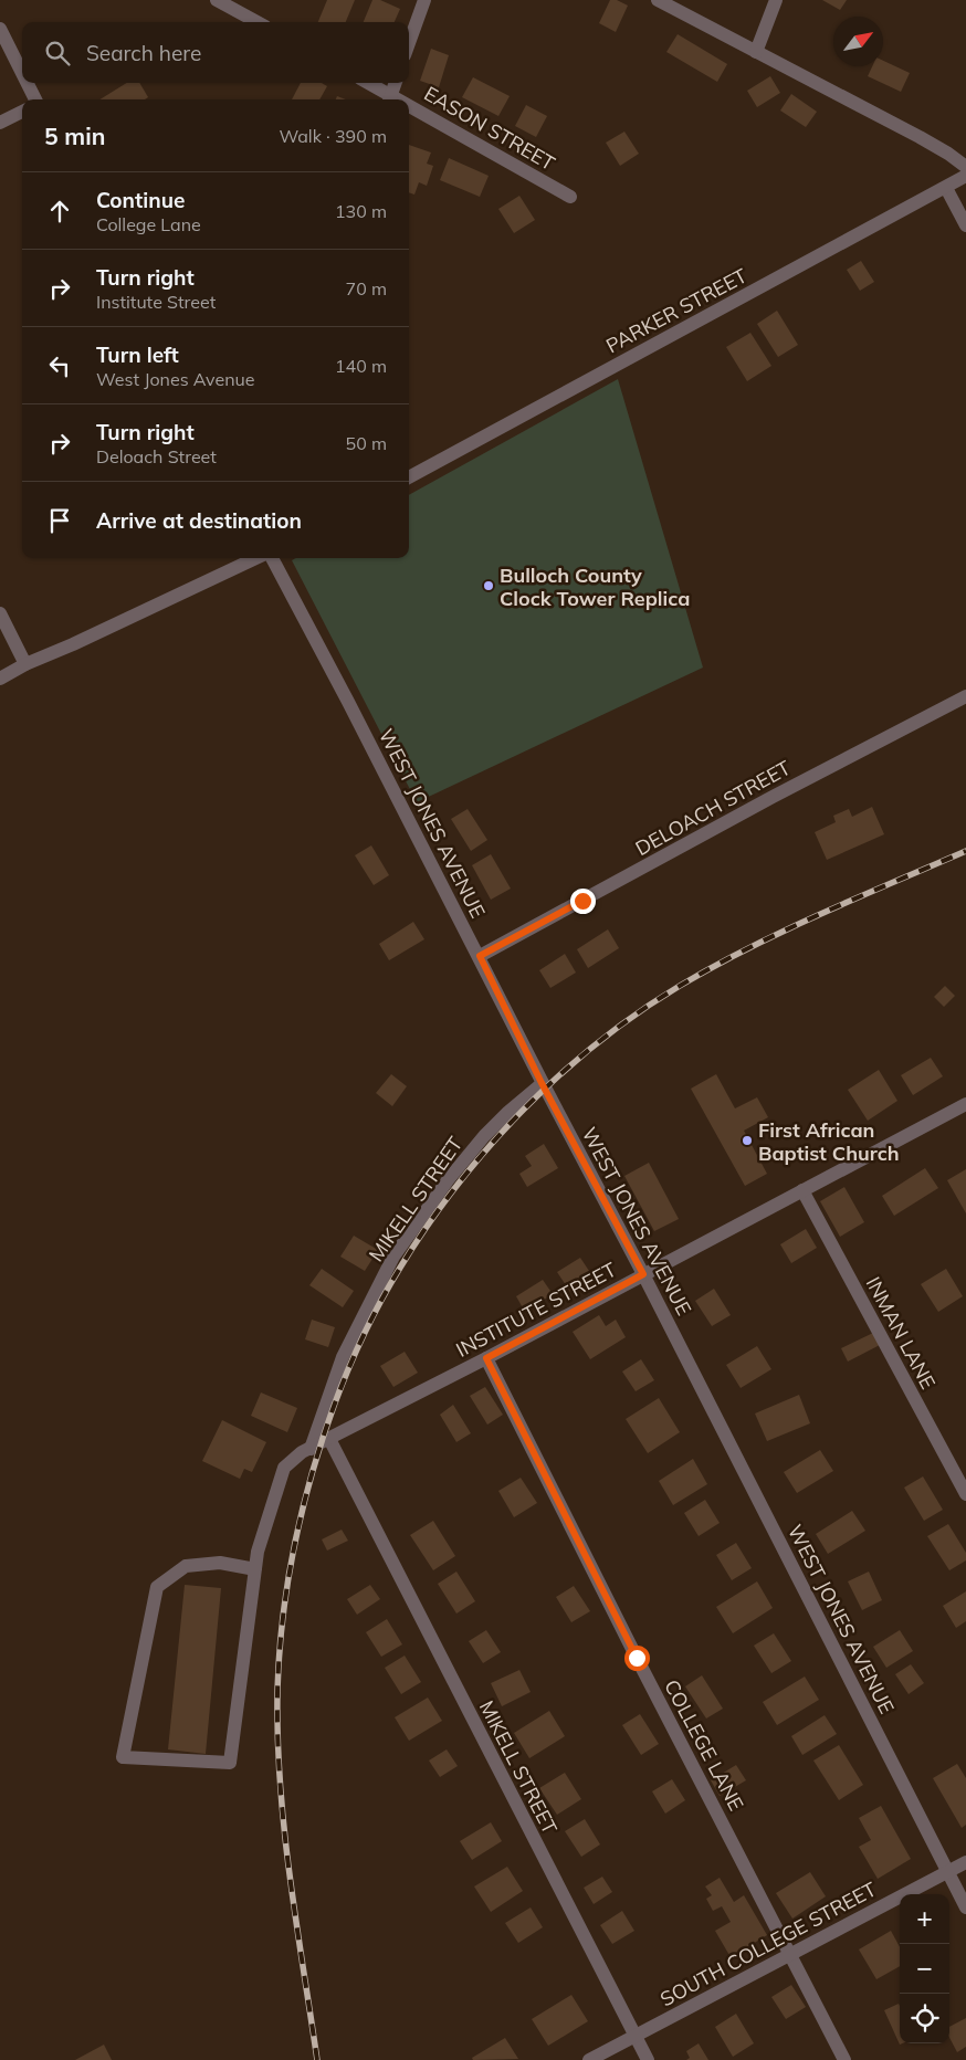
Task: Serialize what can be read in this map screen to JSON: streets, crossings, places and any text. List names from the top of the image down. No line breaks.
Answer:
{"streets":{"street":["EASON STREET","PARKER STREET","DELOACH STREET","WEST JONES AVENUE","MIKELL STREET","INSTITUTE STREET","INMAN LANE","COLLEGE LANE","SOUTH COLLEGE STREET"]},"crossings":[["DELOACH STREET","WEST JONES AVENUE"],["WEST JONES AVENUE","MIKELL STREET"],["WEST JONES AVENUE","INSTITUTE STREET"],["WEST JONES AVENUE","SOUTH COLLEGE STREET"],["MIKELL STREET","INSTITUTE STREET"],["MIKELL STREET","SOUTH COLLEGE STREET"],["INSTITUTE STREET","INMAN LANE"],["INSTITUTE STREET","COLLEGE LANE"],["COLLEGE LANE","SOUTH COLLEGE STREET"]],"places":["Bulloch County Clock Tower Replica","First African Baptist Church"],"north":"top right","page":{"search":"Search here","heading":["5 min","Walk · 390 m"],"list":[["Continue","College Lane","130 m"],["Turn right","Institute Street","70 m"],["Turn left","West Jones Avenue","140 m"],["Turn right","Deloach Street","50 m"],"Arrive at destination"],"map_buttons":["+","−"]}}
